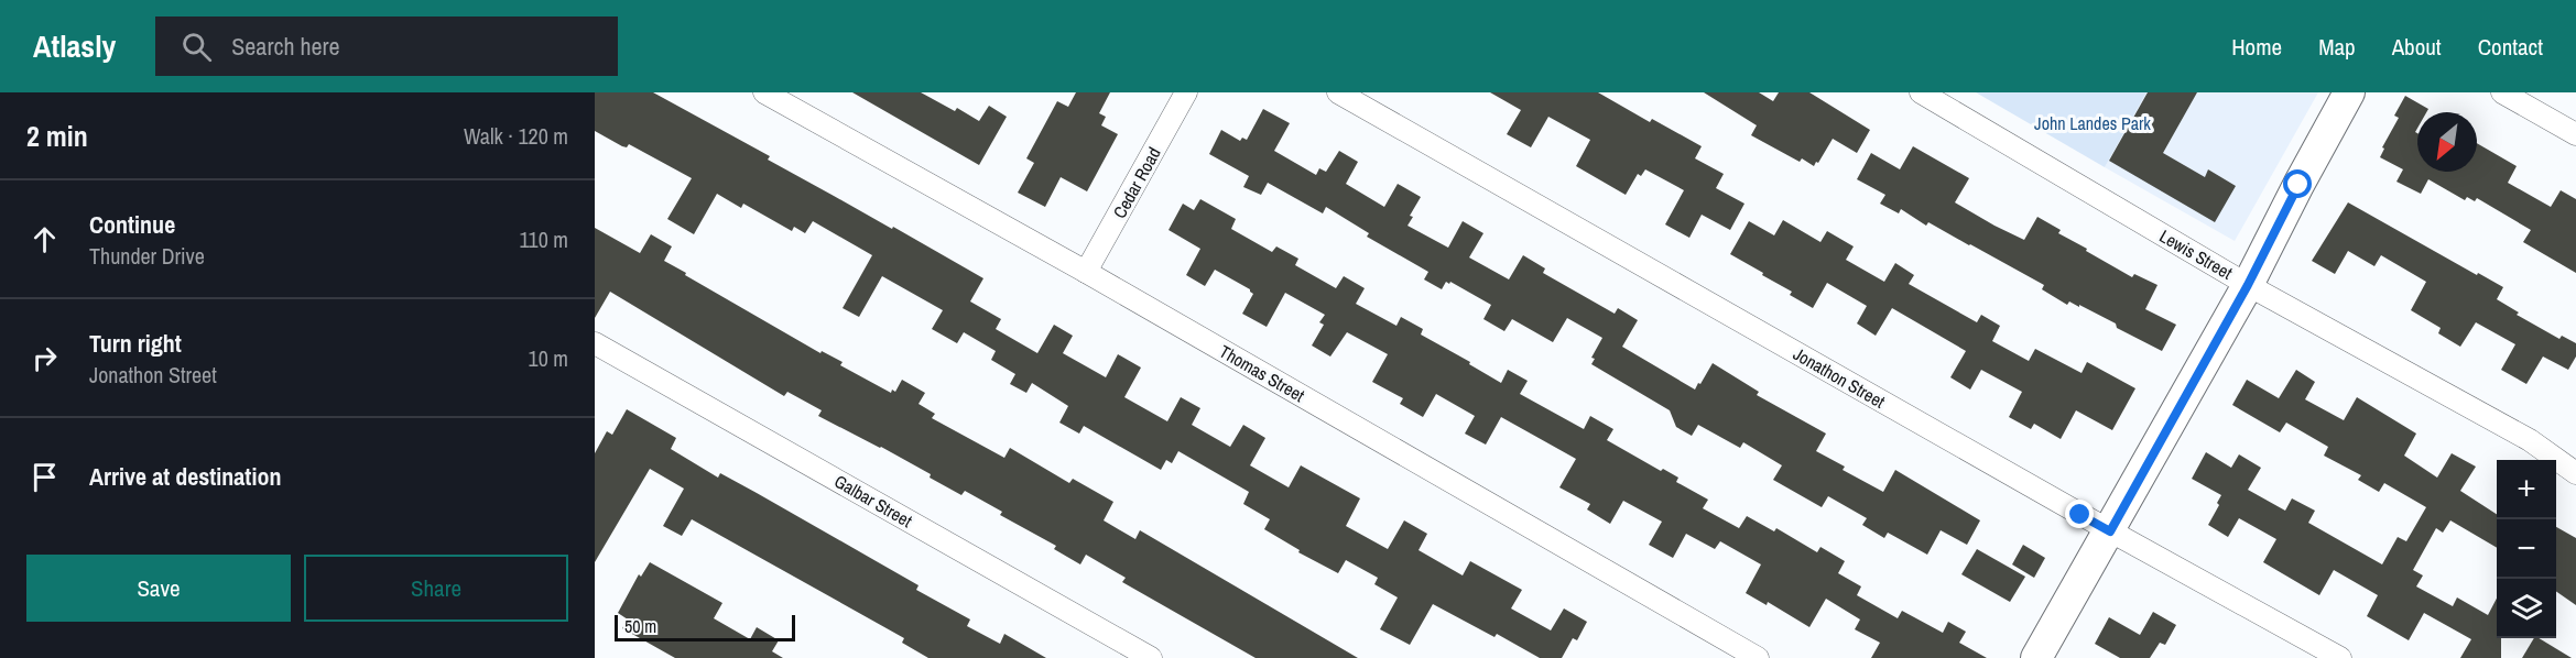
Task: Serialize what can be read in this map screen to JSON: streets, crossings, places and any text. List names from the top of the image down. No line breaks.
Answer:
{"streets":{"street":["Cedar Road","Lewis Street","Thomas Street","Jonathon Street","Galbar Street"]},"crossings":[["Cedar Road","Thomas Street"]],"parks":["John Landes Park"],"scale_bar":"50 m","north":"bottom left","page":{"header":"Atlasly","search":"Search here","nav":["Home","Map","About","Contact"],"heading":["2 min","Walk · 120 m"],"list":[["Continue","Thunder Drive","110 m"],["Turn right","Jonathon Street","10 m"],"Arrive at destination"],"map_buttons":["+","−"],"buttons":["Save","Share"],"scale":"50 m"}}
